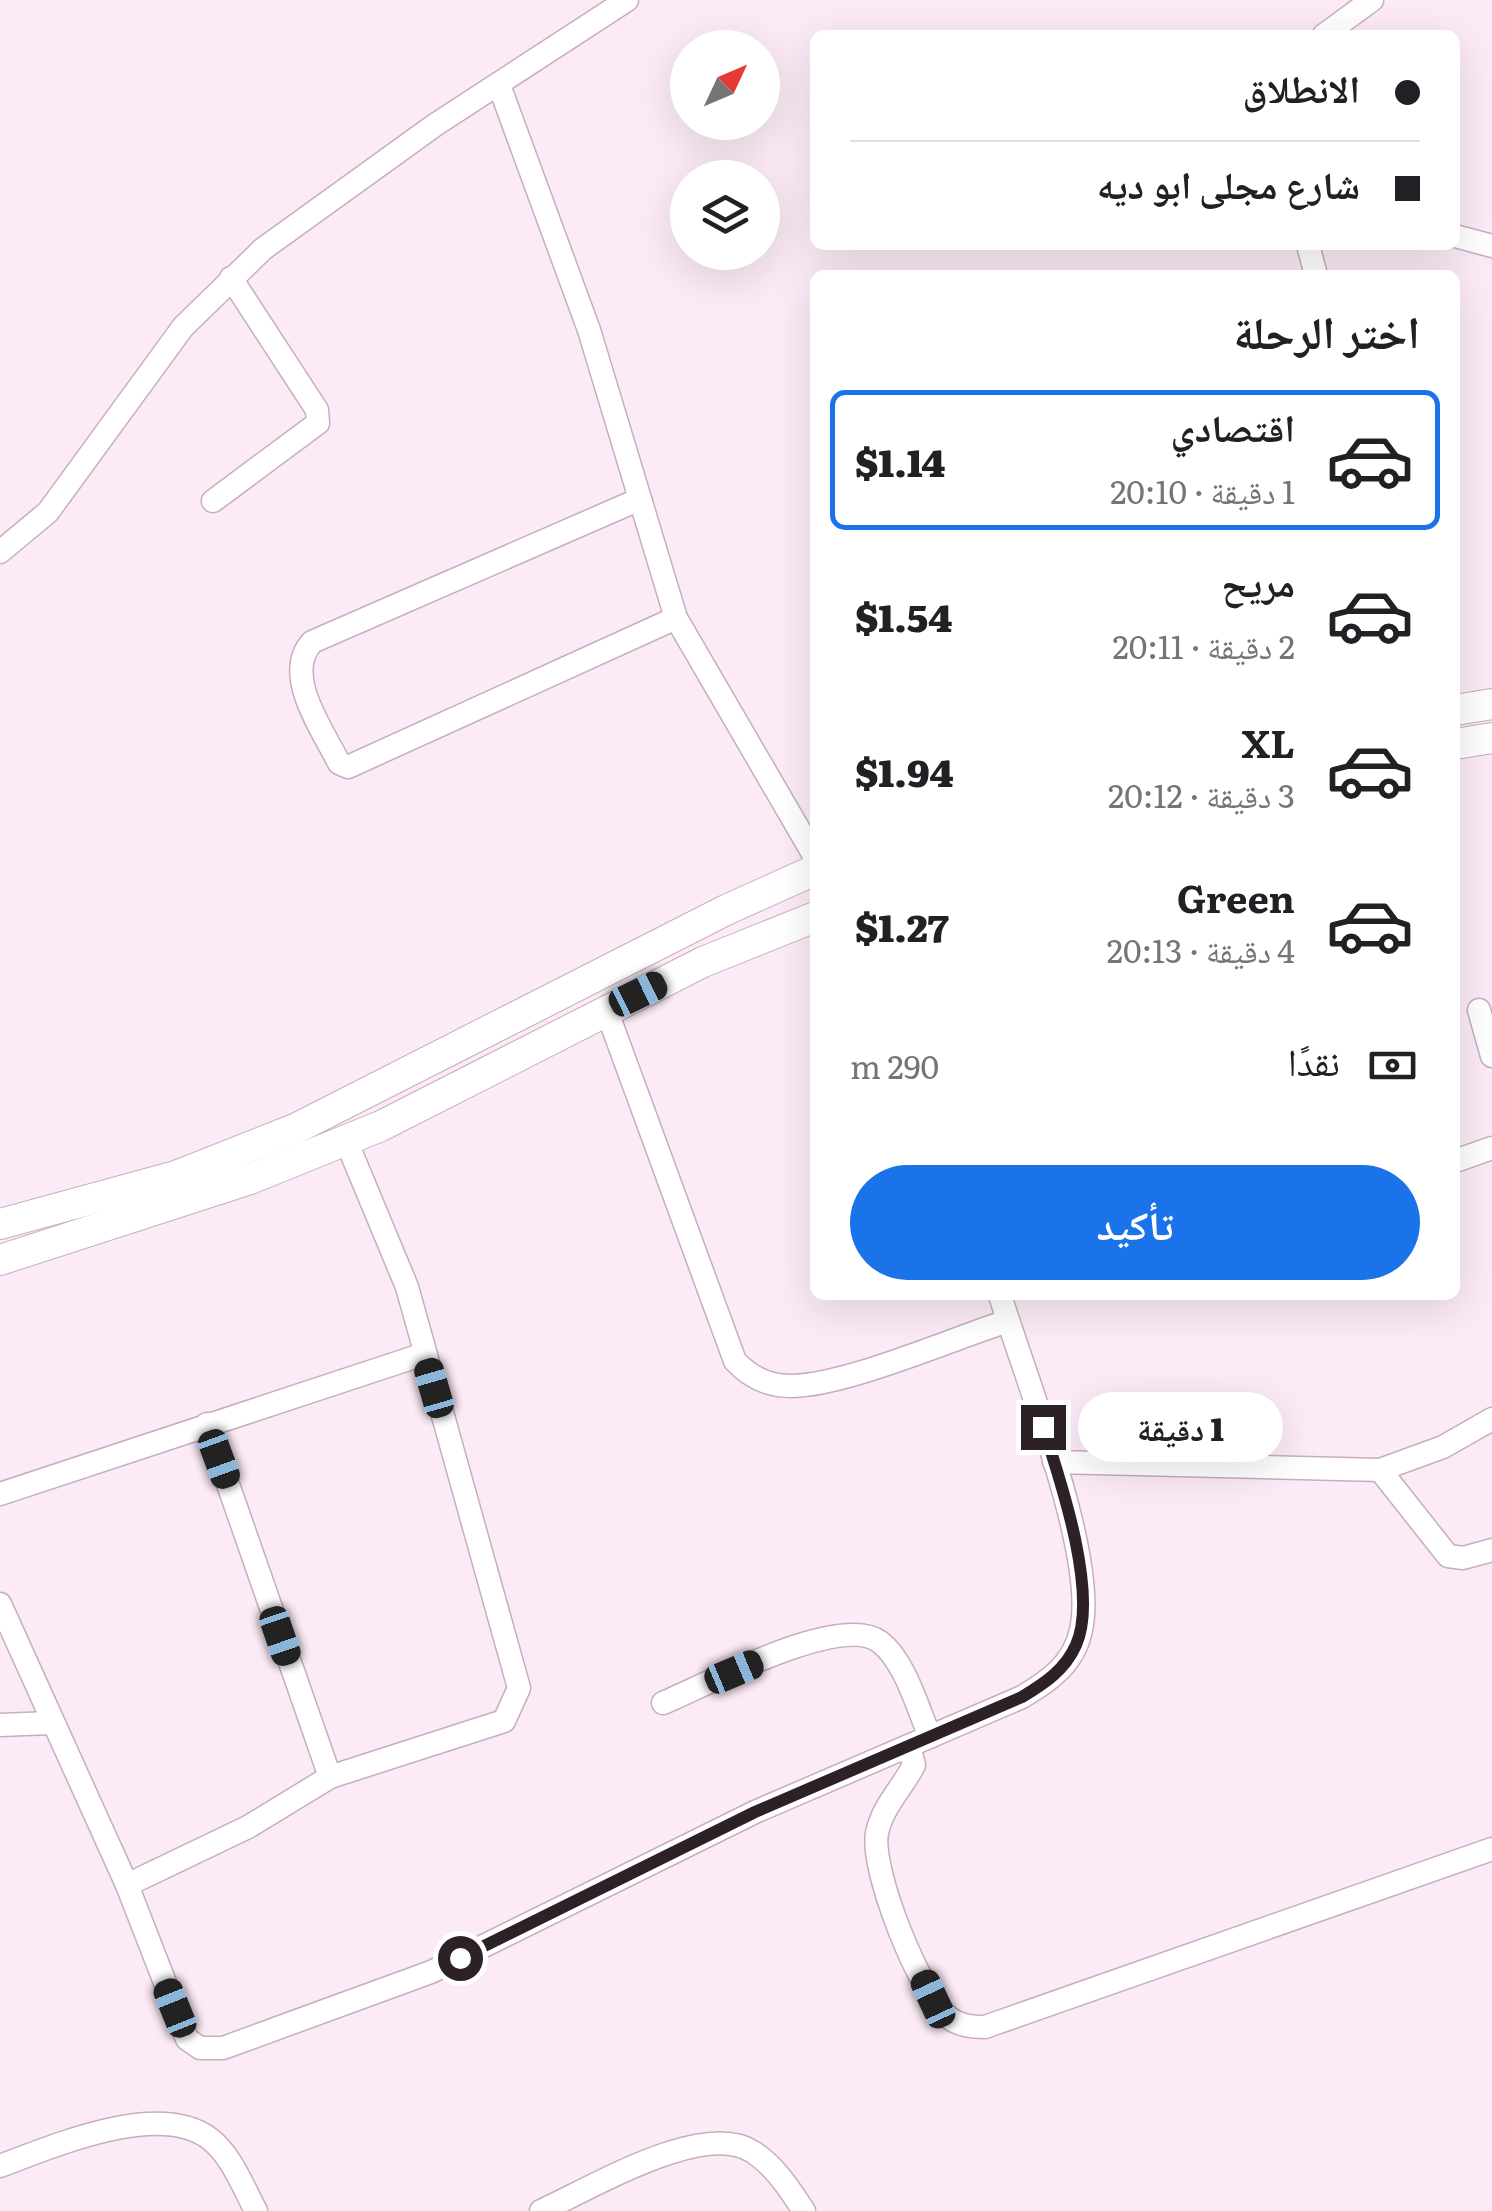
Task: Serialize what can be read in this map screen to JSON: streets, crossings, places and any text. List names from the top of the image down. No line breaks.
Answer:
{"north":"top right","page":{"banner":["الانطلاق","شارع مجلى ابو ديه"],"heading":"اختر الرحلة","list":[{"name":"اقتصادي","note":"1 دقيقة · 20:10","value":"$1.14"},{"name":"مريح","note":"2 دقيقة · 20:11","value":"$1.54"},{"name":"XL","note":"3 دقيقة · 20:12","value":"$1.94"},{"name":"Green","note":"4 دقيقة · 20:13","value":"$1.27"}],"pay":["نقدًا","290 m"],"buttons":"تأكيد","bubble":"1 دقيقة"}}
